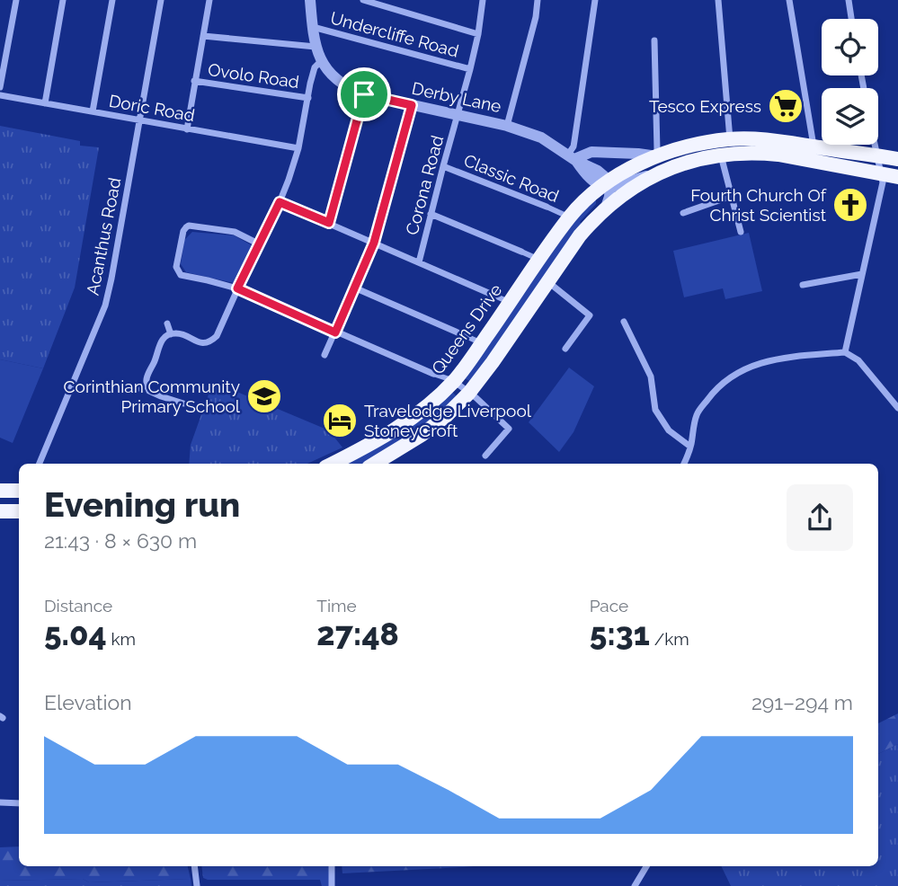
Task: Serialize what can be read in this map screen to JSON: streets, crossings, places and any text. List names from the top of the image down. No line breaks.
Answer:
{"streets":{"highway":["Queens Drive"],"street":["Undercliffe Road","Ovolo Road","Derby Lane","Doric Road","Classic Road","Corona Road","Acanthus Road"]},"crossings":[["Undercliffe Road","Derby Lane"],["Undercliffe Road","Corona Road"],["Derby Lane","Corona Road"],["Derby Lane","Queens Drive"],["Doric Road","Acanthus Road"],["Classic Road","Corona Road"],["Classic Road","Queens Drive"]],"places":{"supermarket":["Tesco Express"],"church":["Fourth Church Of Christ Scientist"],"school or university":["Corinthian Community Primary School"],"hotel":["Travelodge Liverpool StoneyCroft"]},"page":{"heading":["Evening run","21:43 · 8 × 630 m"],"stats":[["Distance","5.04 km"],["Time","27:48"],["Pace","5:31 /km"]],"chart":["Elevation","291–294 m"]}}
